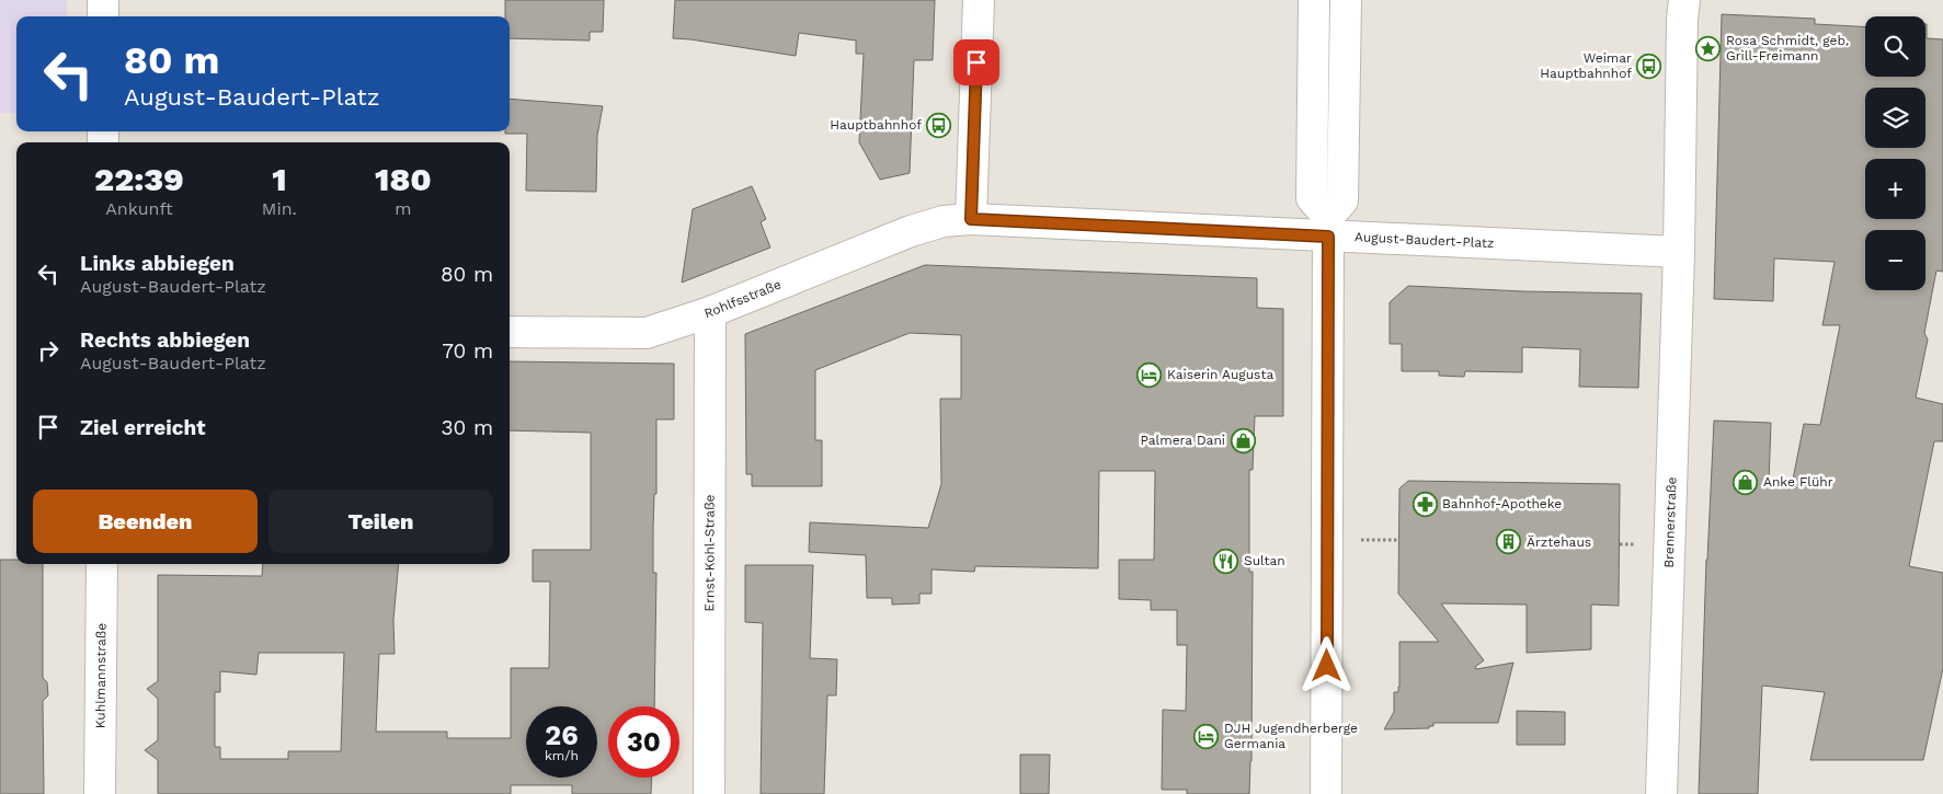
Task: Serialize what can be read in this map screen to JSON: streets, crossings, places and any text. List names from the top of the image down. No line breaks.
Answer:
{"streets":{"street":["August-Baudert-Platz","Rohlfsstraße","Brennerstraße","Ernst-Kohl-Straße","Kuhlmannstraße"]},"crossings":[["August-Baudert-Platz","Rohlfsstraße"],["August-Baudert-Platz","Brennerstraße"],["Rohlfsstraße","Ernst-Kohl-Straße"]],"places":{"place":["Rosa Schmidt, geb. Grill-Freimann"],"bus stop":["Weimar Hauptbahnhof","Hauptbahnhof"],"hotel":["Kaiserin Augusta","DJH Jugendherberge Germania"],"shop":["Palmera Dani","Anke Flühr"],"pharmacy":["Bahnhof-Apotheke"],"building":["Ärztehaus"],"restaurant":["Sultan"]},"page":{"map_buttons":["+","−"],"turn":["80 m","August-Baudert-Platz"],"eta":["22:39","Ankunft","1","Min.","180","m"],"list":[{"name":"Links abbiegen","note":"August-Baudert-Platz","value":"80 m"},{"name":"Rechts abbiegen","note":"August-Baudert-Platz","value":"70 m"},{"name":"Ziel erreicht","value":"30 m"}],"buttons":["Beenden","Teilen"],"speed":"26 km/h","limit":"30"}}
